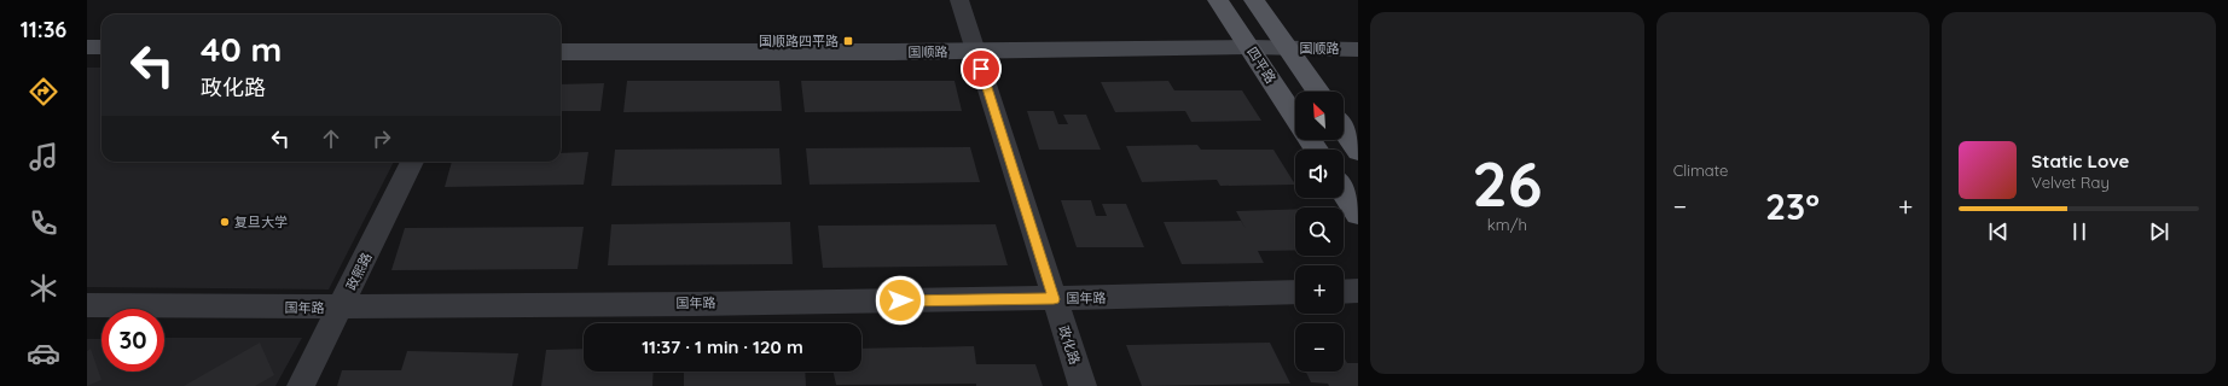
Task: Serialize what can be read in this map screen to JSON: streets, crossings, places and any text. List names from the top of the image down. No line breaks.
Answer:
{"streets":{"main road":["四平路"],"street":["国顺路","政熙路","国年路","政化路"]},"crossings":[["国顺路","四平路"],["国顺路","政化路"],["政熙路","国年路"],["国年路","政化路"]],"places":{"transit":["国顺路四平路"],"other":["复旦大学"]},"north":"top left","page":{"tabs":"11:36","tile":[["26","km/h"],"Climate"],"turn":["40 m","政化路"],"map_buttons":["+","−"],"song":["Static Love","Velvet Ray"],"heat":["−","23°","+"],"limit":"30","trip":"11:37 · 1 min · 120 m"}}
